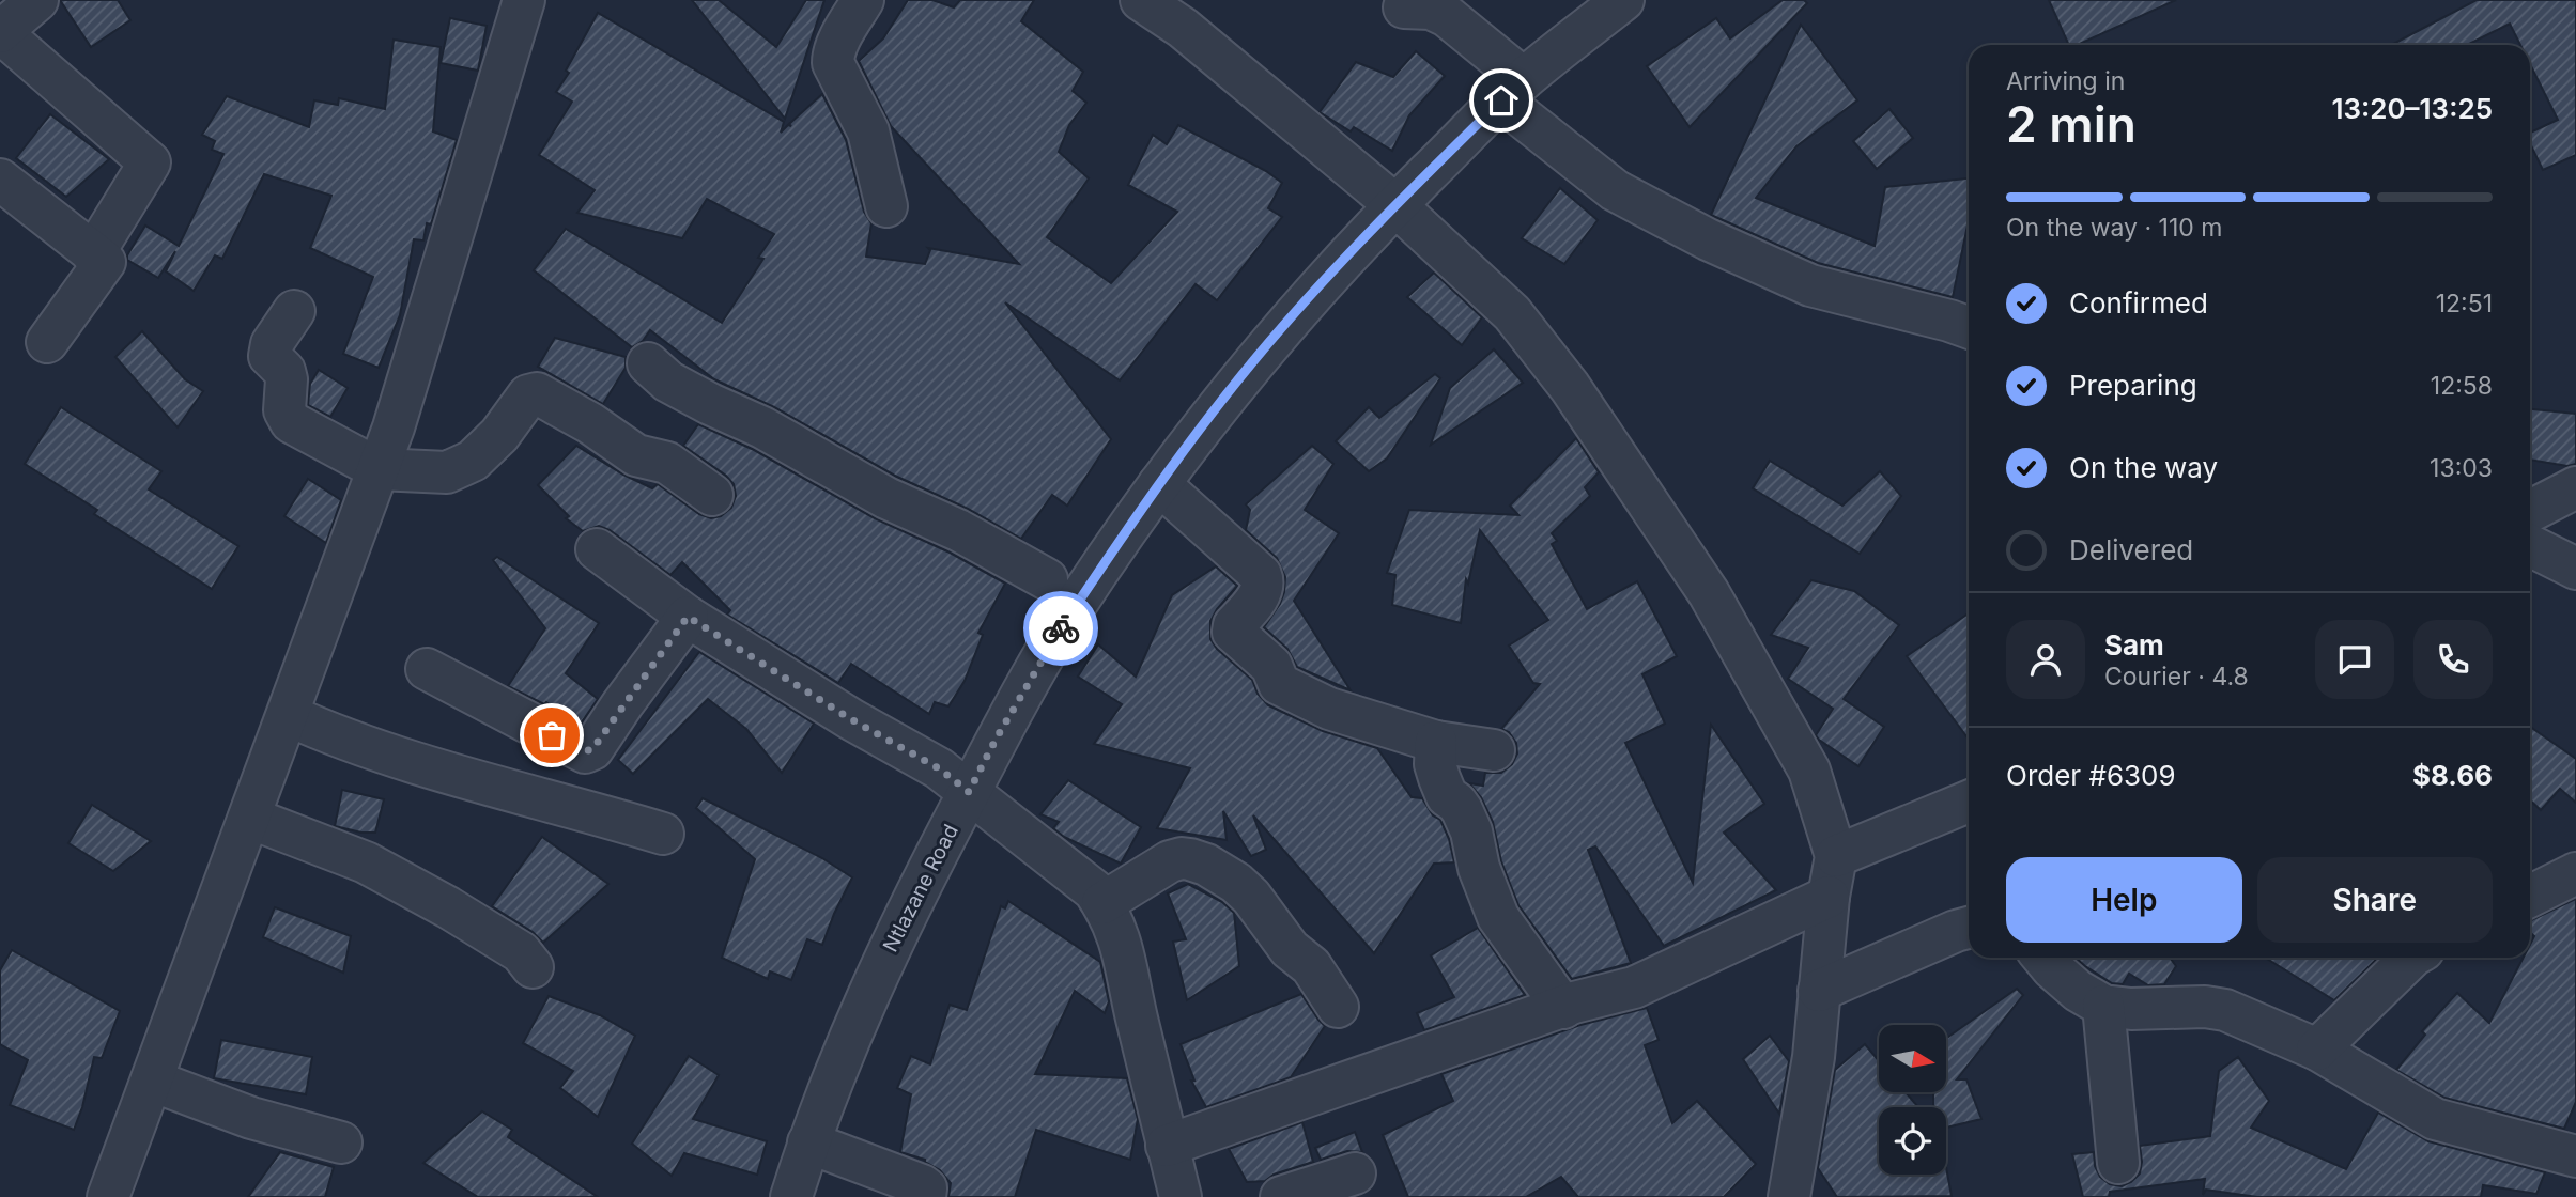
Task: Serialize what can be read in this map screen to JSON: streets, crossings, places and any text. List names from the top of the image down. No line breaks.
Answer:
{"streets":{"street":["Ntlazane Road"]},"north":"right","page":{"heading":["2 min","Arriving in","13:20–13:25"],"panel":["Sam","Courier · 4.8","Order #6309","$8.66"],"bar":"On the way · 110 m","list":[["Confirmed","12:51"],["Preparing","12:58"],["On the way","13:03"],"Delivered"],"buttons":["Help","Share"]}}
